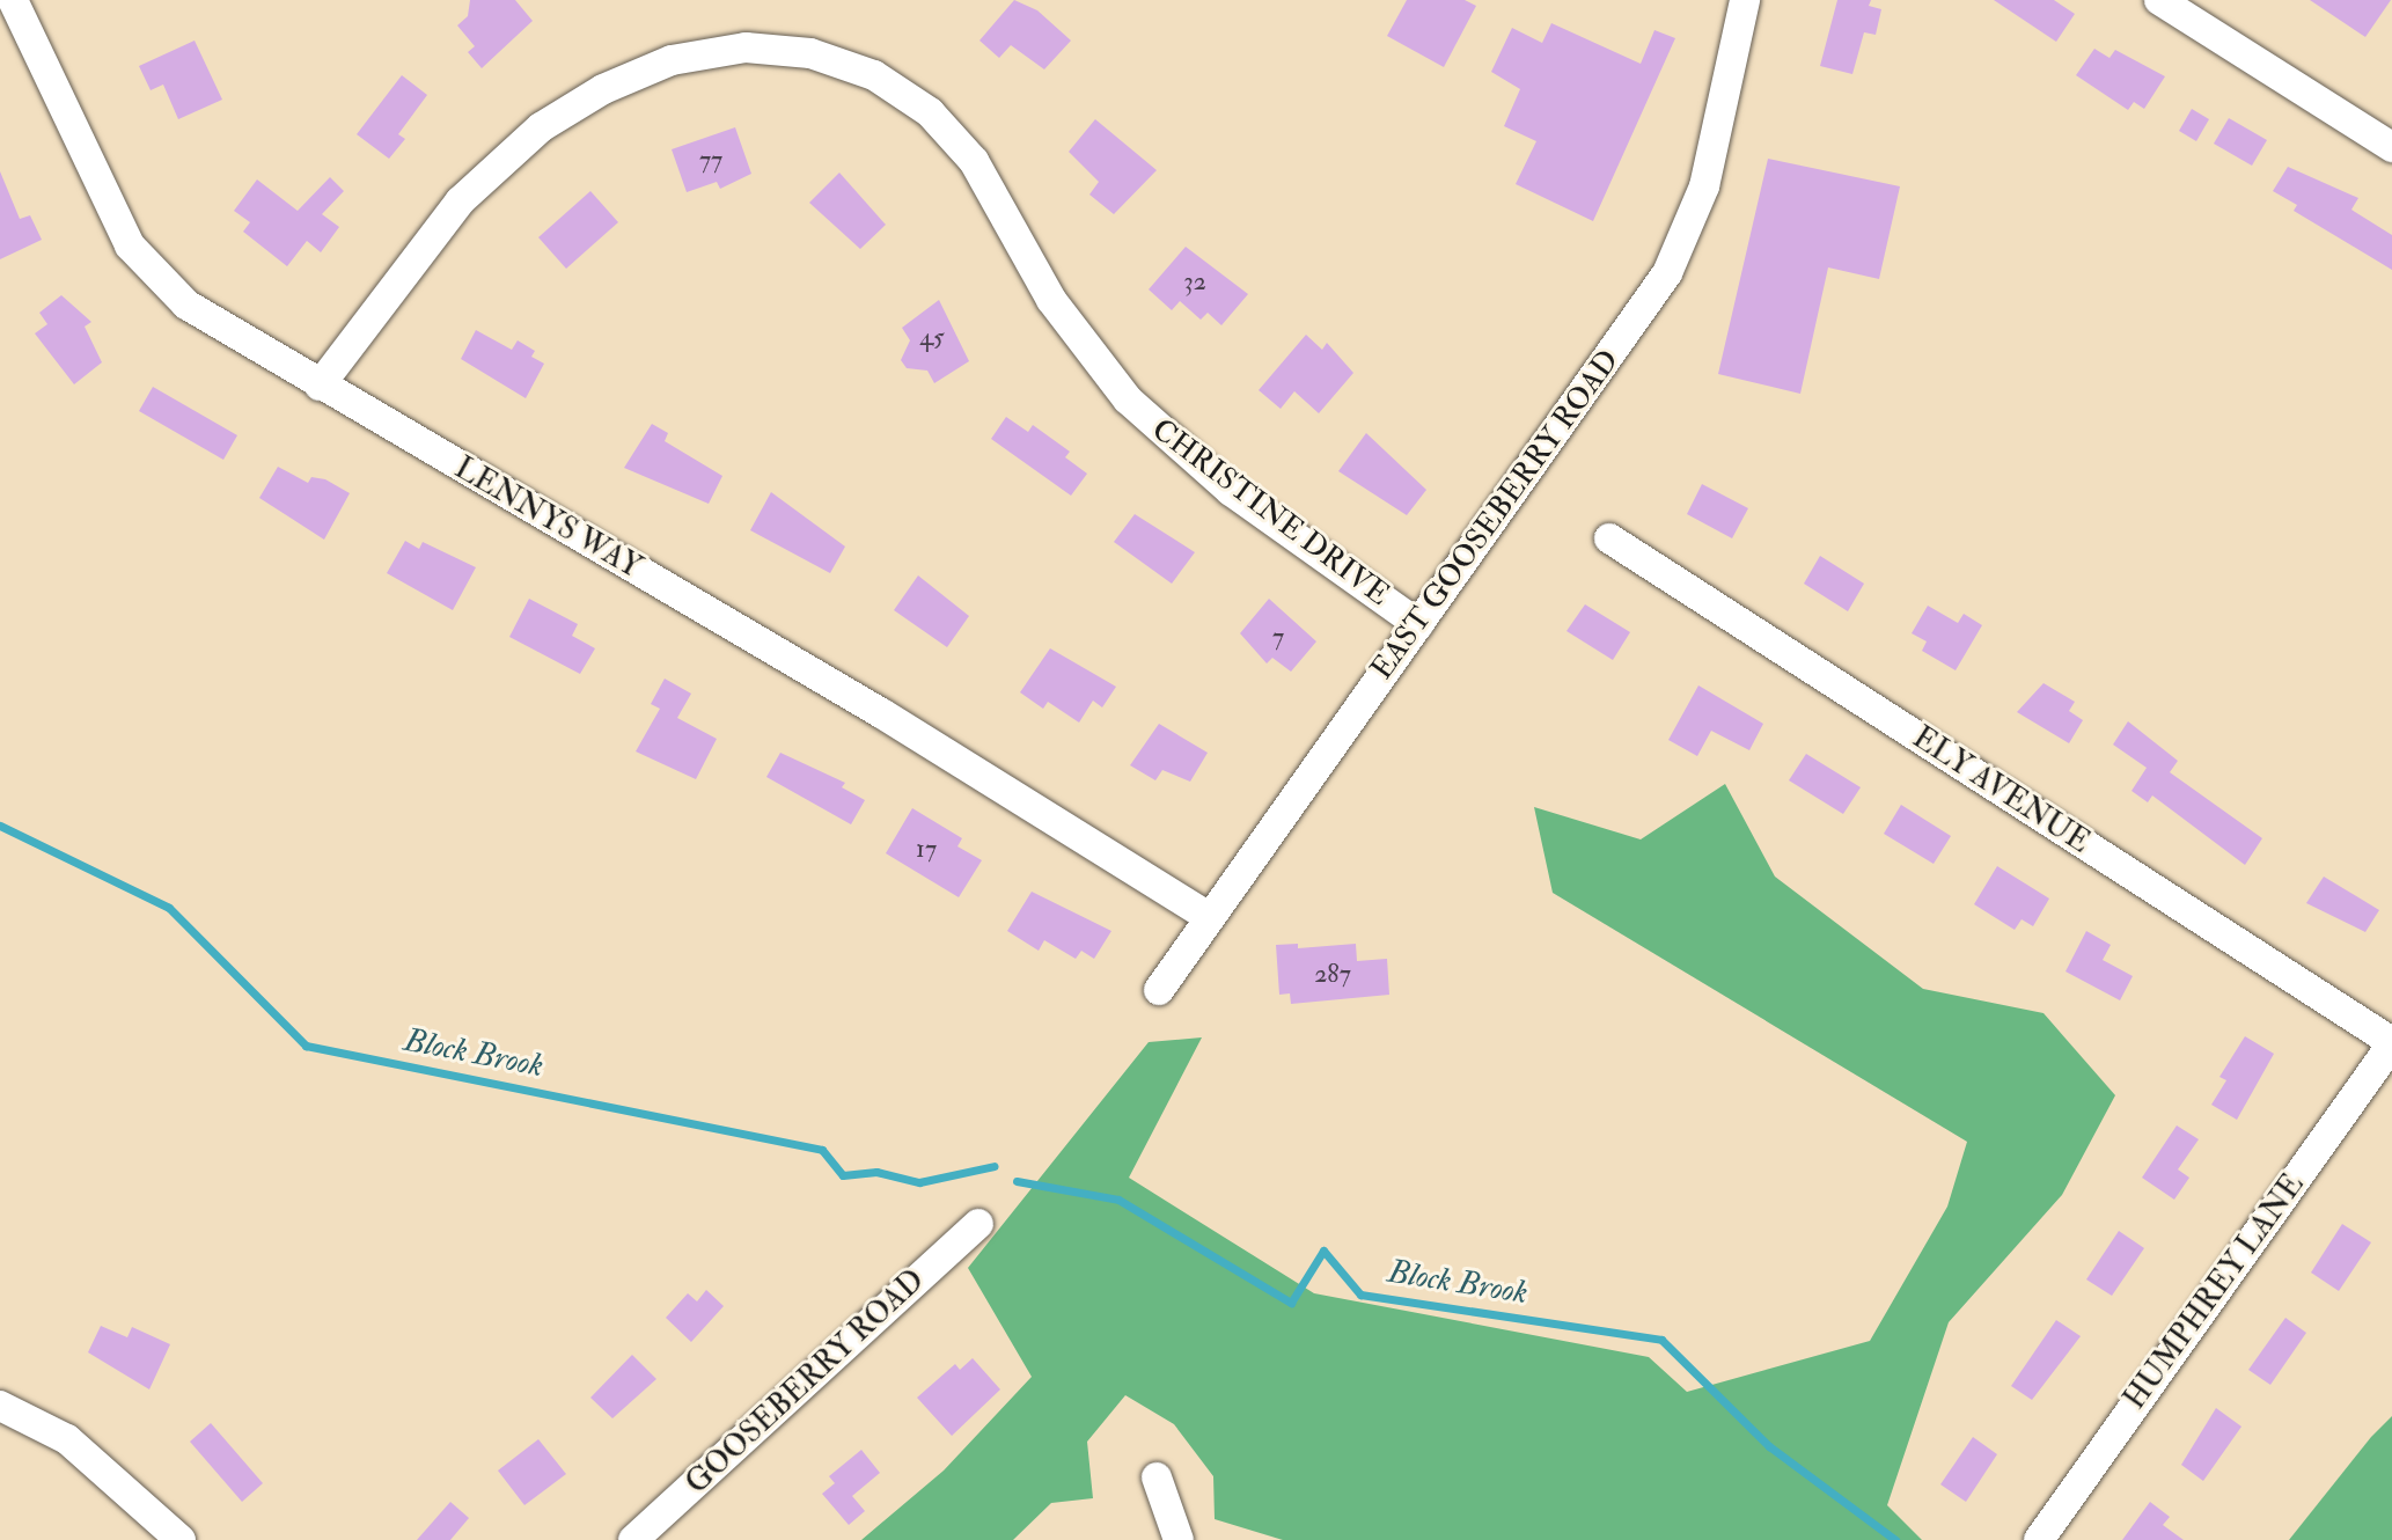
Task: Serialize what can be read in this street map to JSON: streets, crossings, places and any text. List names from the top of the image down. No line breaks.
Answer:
{"streets":{"street":["CHRISTINE DRIVE","EAST GOOSEBERRY ROAD","LENNYS WAY","ELY AVENUE","HUMPHREY LANE","GOOSEBERRY ROAD"]},"crossings":[["CHRISTINE DRIVE","EAST GOOSEBERRY ROAD"],["CHRISTINE DRIVE","LENNYS WAY"],["EAST GOOSEBERRY ROAD","LENNYS WAY"],["ELY AVENUE","HUMPHREY LANE"]],"water":["Block Brook"],"house_numbers":["77","32","45","7","17","287"]}
